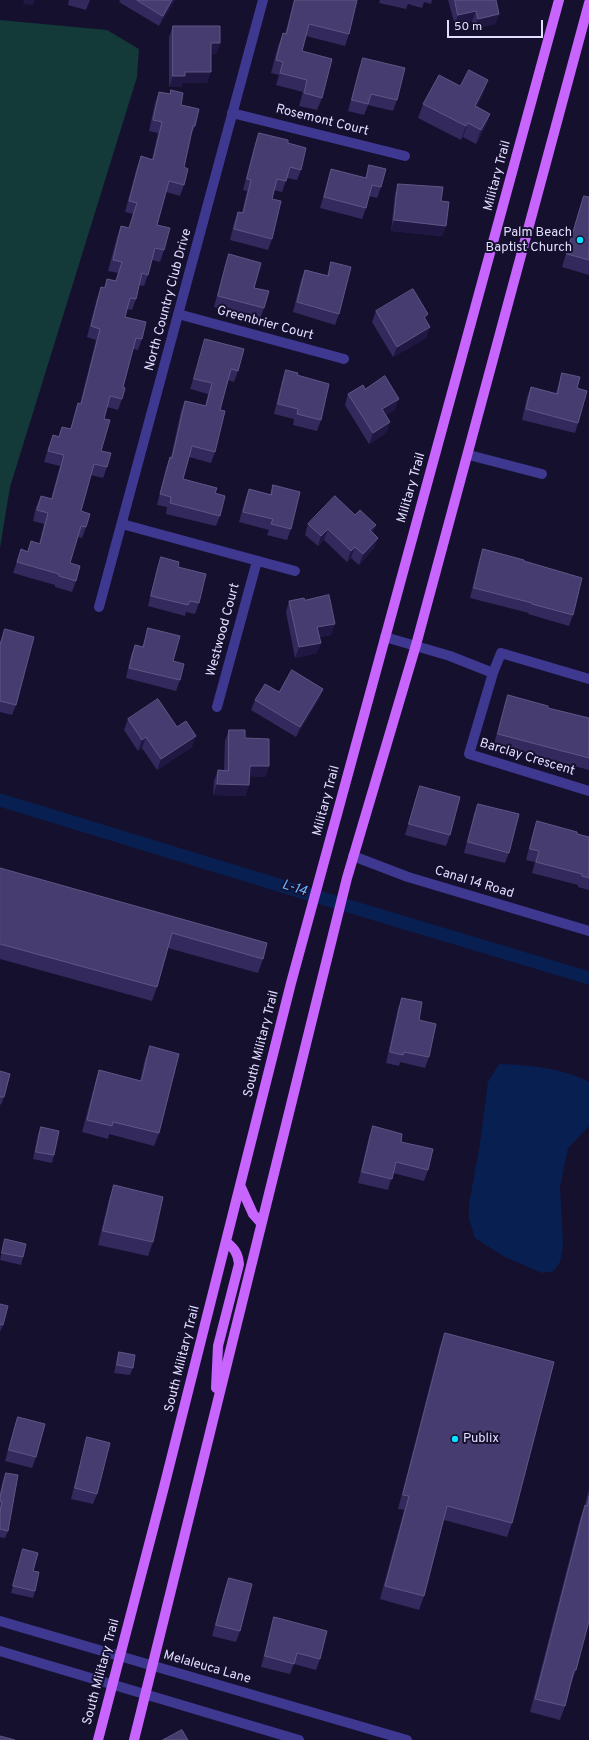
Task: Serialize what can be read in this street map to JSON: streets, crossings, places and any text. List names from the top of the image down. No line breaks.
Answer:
{"streets":{"main road":["Military Trail","South Military Trail"],"street":["Rosemont Court","North Country Club Drive","Greenbrier Court","Westwood Court","Barclay Crescent","Canal 14 Road","Melaleuca Lane"]},"crossings":[["Rosemont Court","North Country Club Drive"],["Military Trail","South Military Trail"],["North Country Club Drive","Greenbrier Court"],["South Military Trail","Melaleuca Lane"]],"water":["L-14"],"places":["Palm Beach Baptist Church","Publix"],"scale_bar":"50 m"}
